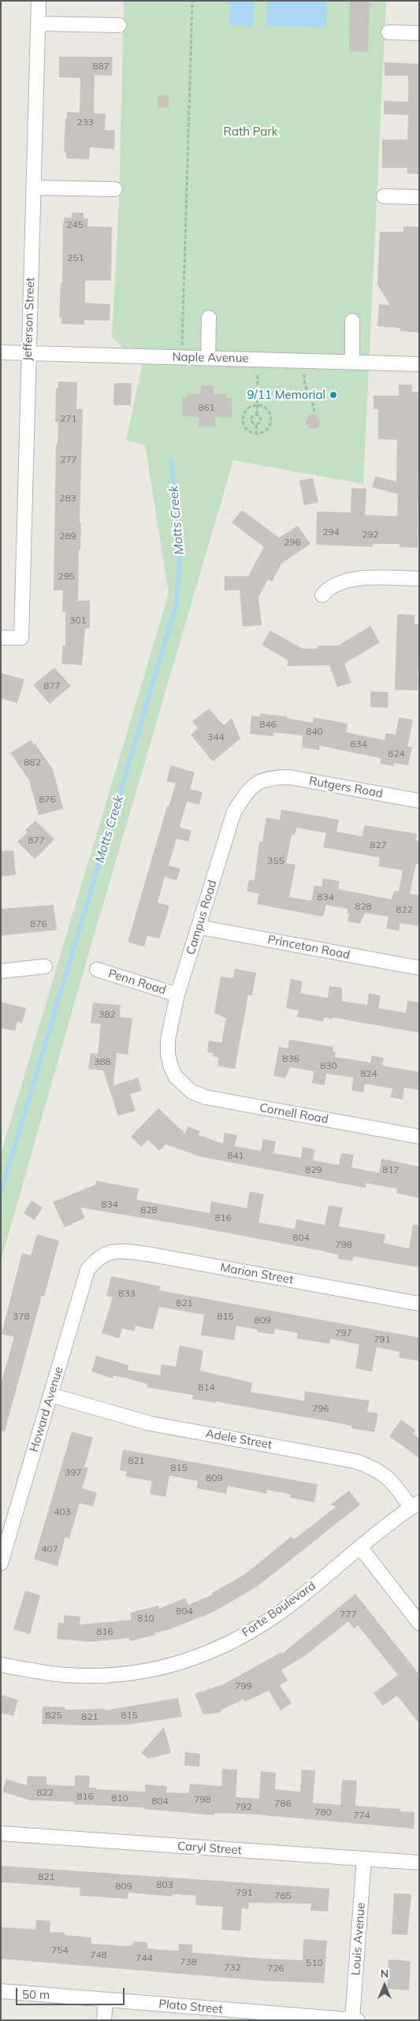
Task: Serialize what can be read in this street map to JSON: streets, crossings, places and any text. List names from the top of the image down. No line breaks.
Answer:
{"streets":{"street":["Jefferson Street","Naple Avenue","Rutgers Road","Campus Road","Princeton Road","Penn Road","Cornell Road","Marion Street","Howard Avenue","Adele Street","Forte Boulevard","Caryl Street","Louis Avenue","Plato Street"]},"crossings":[["Jefferson Street","Naple Avenue"],["Rutgers Road","Campus Road"],["Campus Road","Princeton Road"],["Campus Road","Penn Road"],["Campus Road","Cornell Road"],["Marion Street","Howard Avenue"],["Howard Avenue","Adele Street"],["Adele Street","Forte Boulevard"],["Caryl Street","Louis Avenue"],["Louis Avenue","Plato Street"]],"water":["Motts Creek"],"parks":["Rath Park"],"places":["9/11 Memorial"],"house_numbers":["887","233","245","251","861","271","277","283","294","292","289","296","295","301","877","846","840","344","834","824","882","876","877","827","355","834","828","822","876","382","836","388","830","824","841","829","817","834","828","816","804","798","833","821","378","815","809","797","791","814","796","821","815","397","809","403","407","804","777","810","816","799","825","815","821","822","816","810","798","804","786","792","780","774","821","803","809","791","785","754","748","744","738","510","732","726"],"scale_bar":"50 m","north":"top"}
